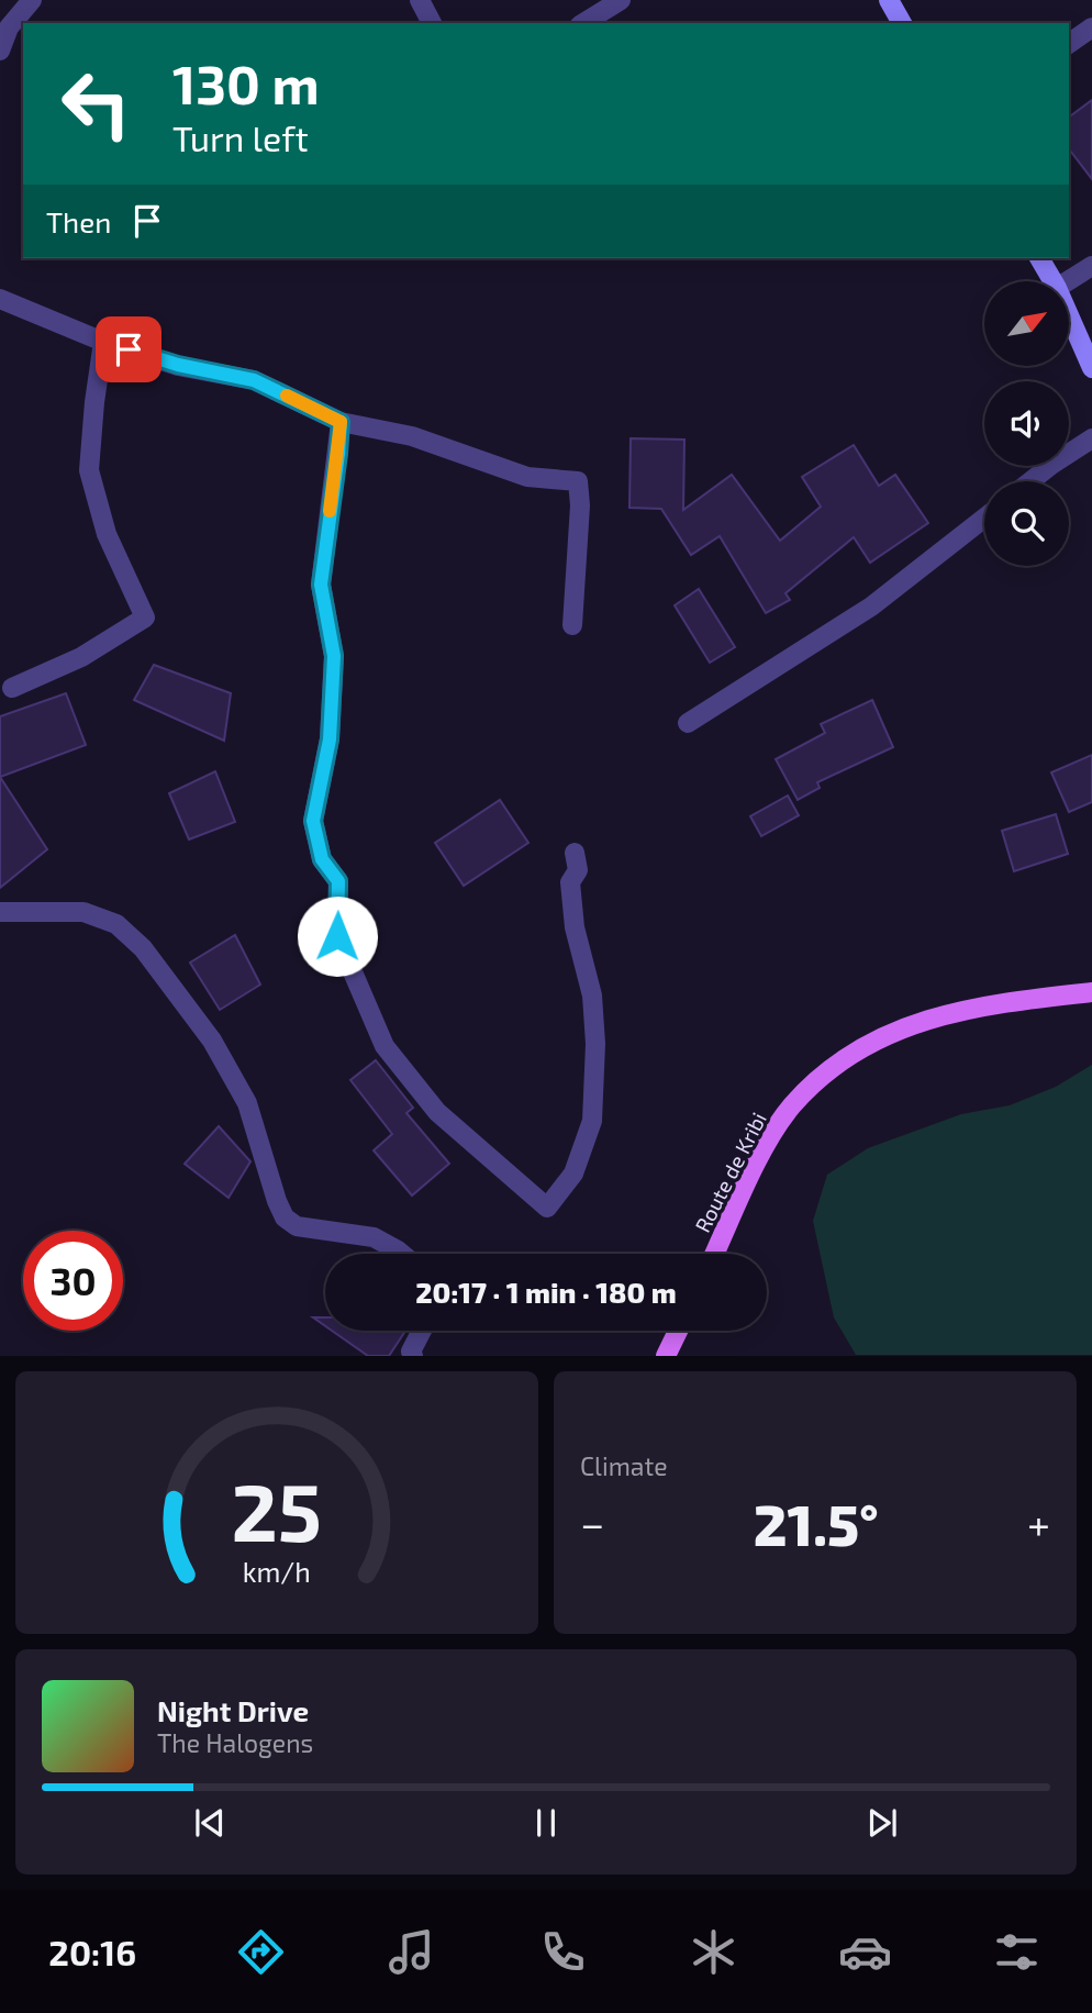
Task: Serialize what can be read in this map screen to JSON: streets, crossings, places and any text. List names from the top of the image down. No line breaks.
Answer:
{"streets":{"main road":["Route de Kribi"]},"north":"top right","page":{"turn":["130 m","Turn left"],"then":"Then","limit":"30","trip":"20:17 · 1 min · 180 m","tile":"Climate","heat":["−","21.5°","+"],"song":["Night Drive","The Halogens"],"tabs":"20:16","gauge":["25","km/h"]}}
